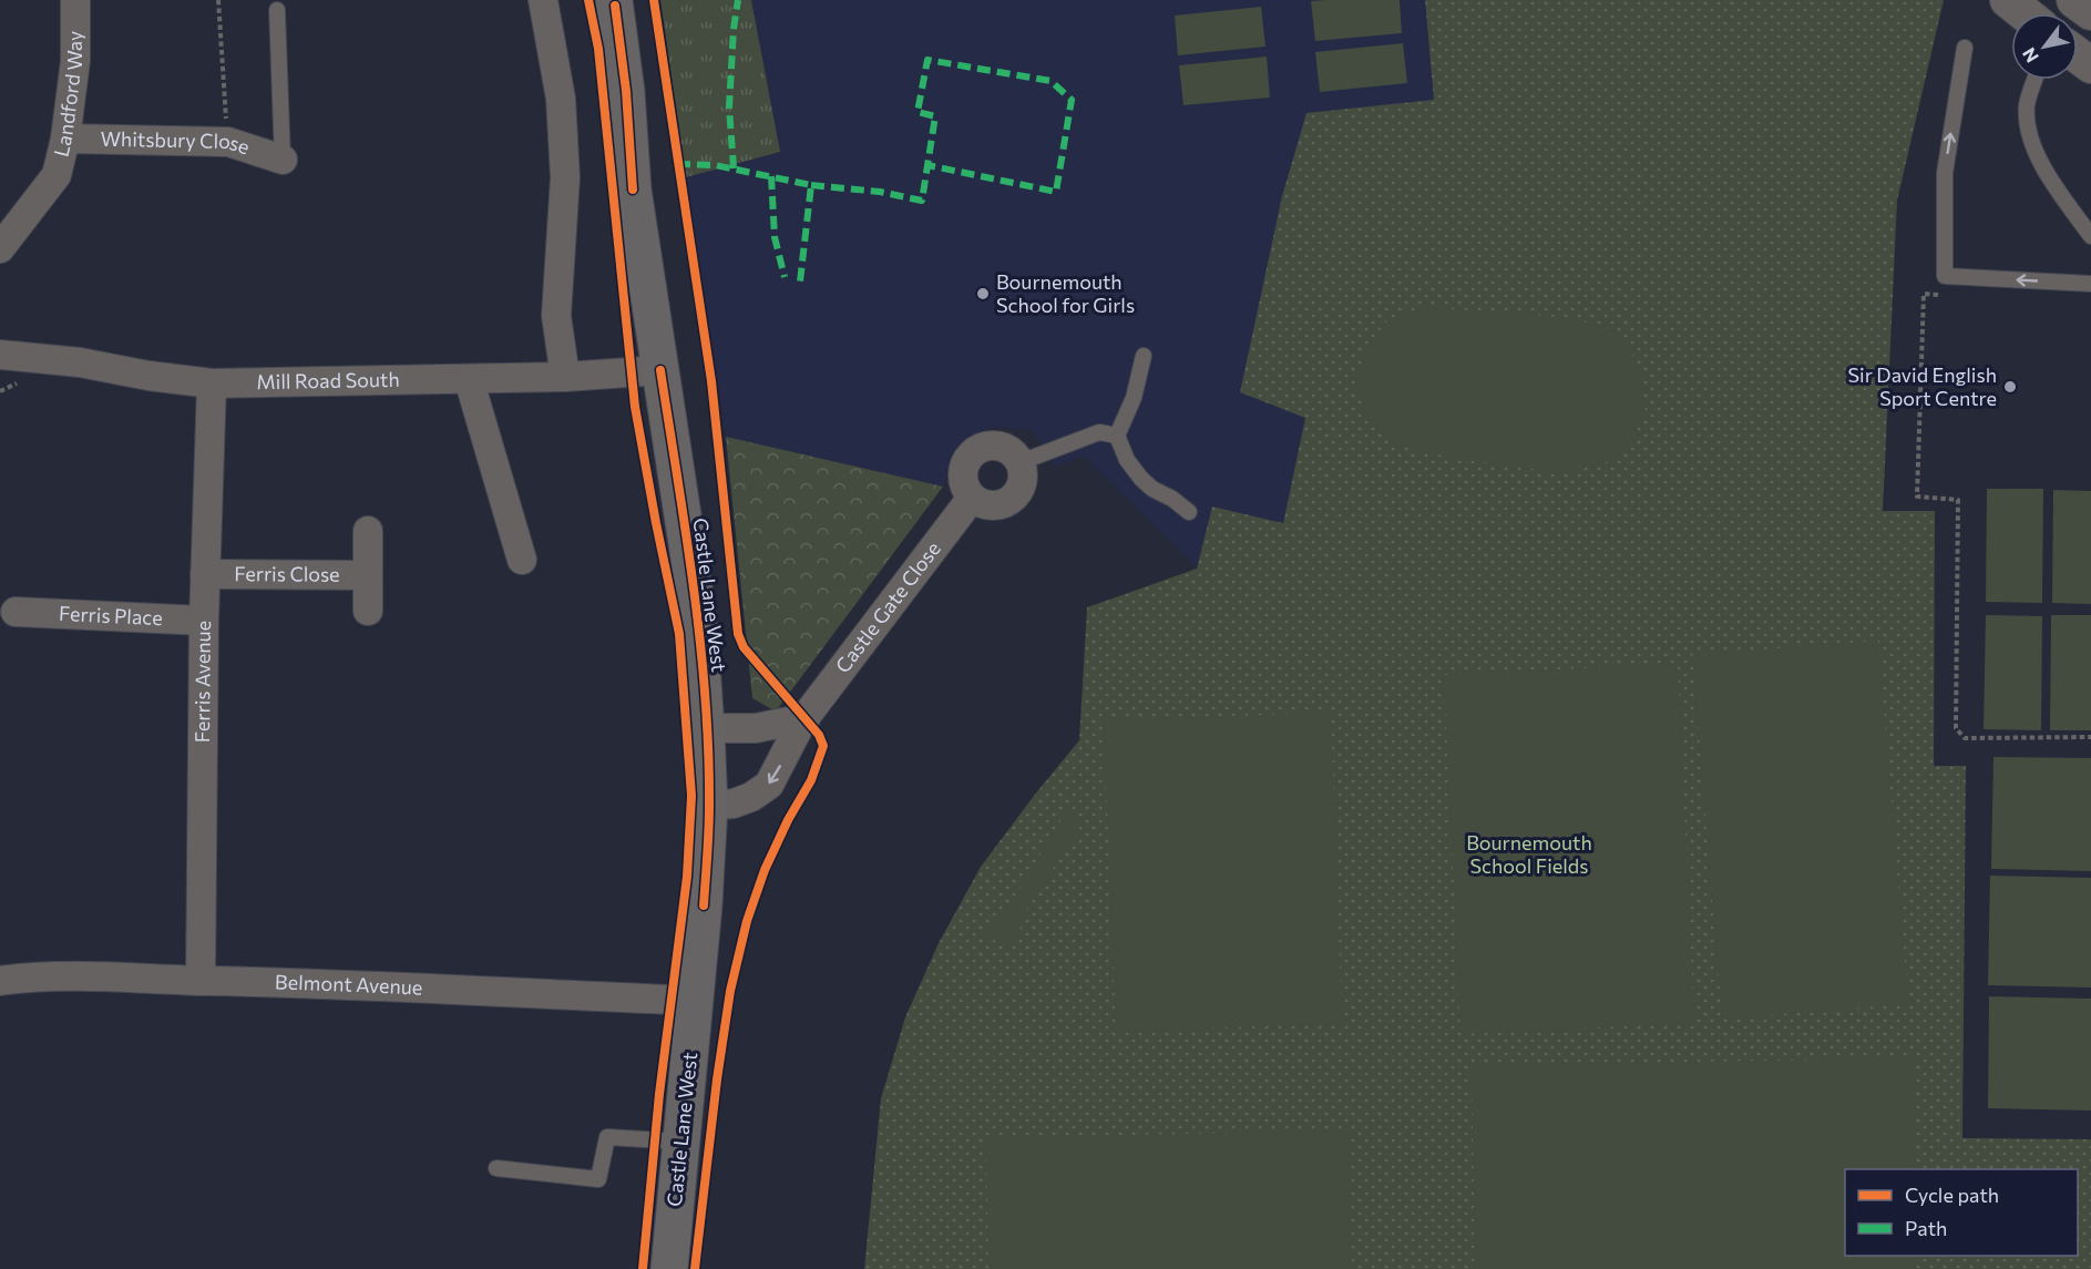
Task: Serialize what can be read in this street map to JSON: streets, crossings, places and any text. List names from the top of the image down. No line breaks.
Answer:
{"streets":{"main road":["Castle Lane West"],"street":["Landford Way","Whitsbury Close","Mill Road South","Ferris Close","Castle Gate Close","Ferris Place","Ferris Avenue","Belmont Avenue"]},"crossings":[["Landford Way","Whitsbury Close"],["Mill Road South","Castle Lane West"],["Mill Road South","Ferris Avenue"],["Ferris Close","Ferris Avenue"],["Castle Lane West","Castle Gate Close"],["Castle Lane West","Belmont Avenue"],["Ferris Place","Ferris Avenue"],["Ferris Avenue","Belmont Avenue"]],"parks":["Bournemouth School Fields"],"places":["Bournemouth School for Girls","Sir David English Sport Centre"],"legend":["Cycle path","Path"],"north":"bottom left"}
